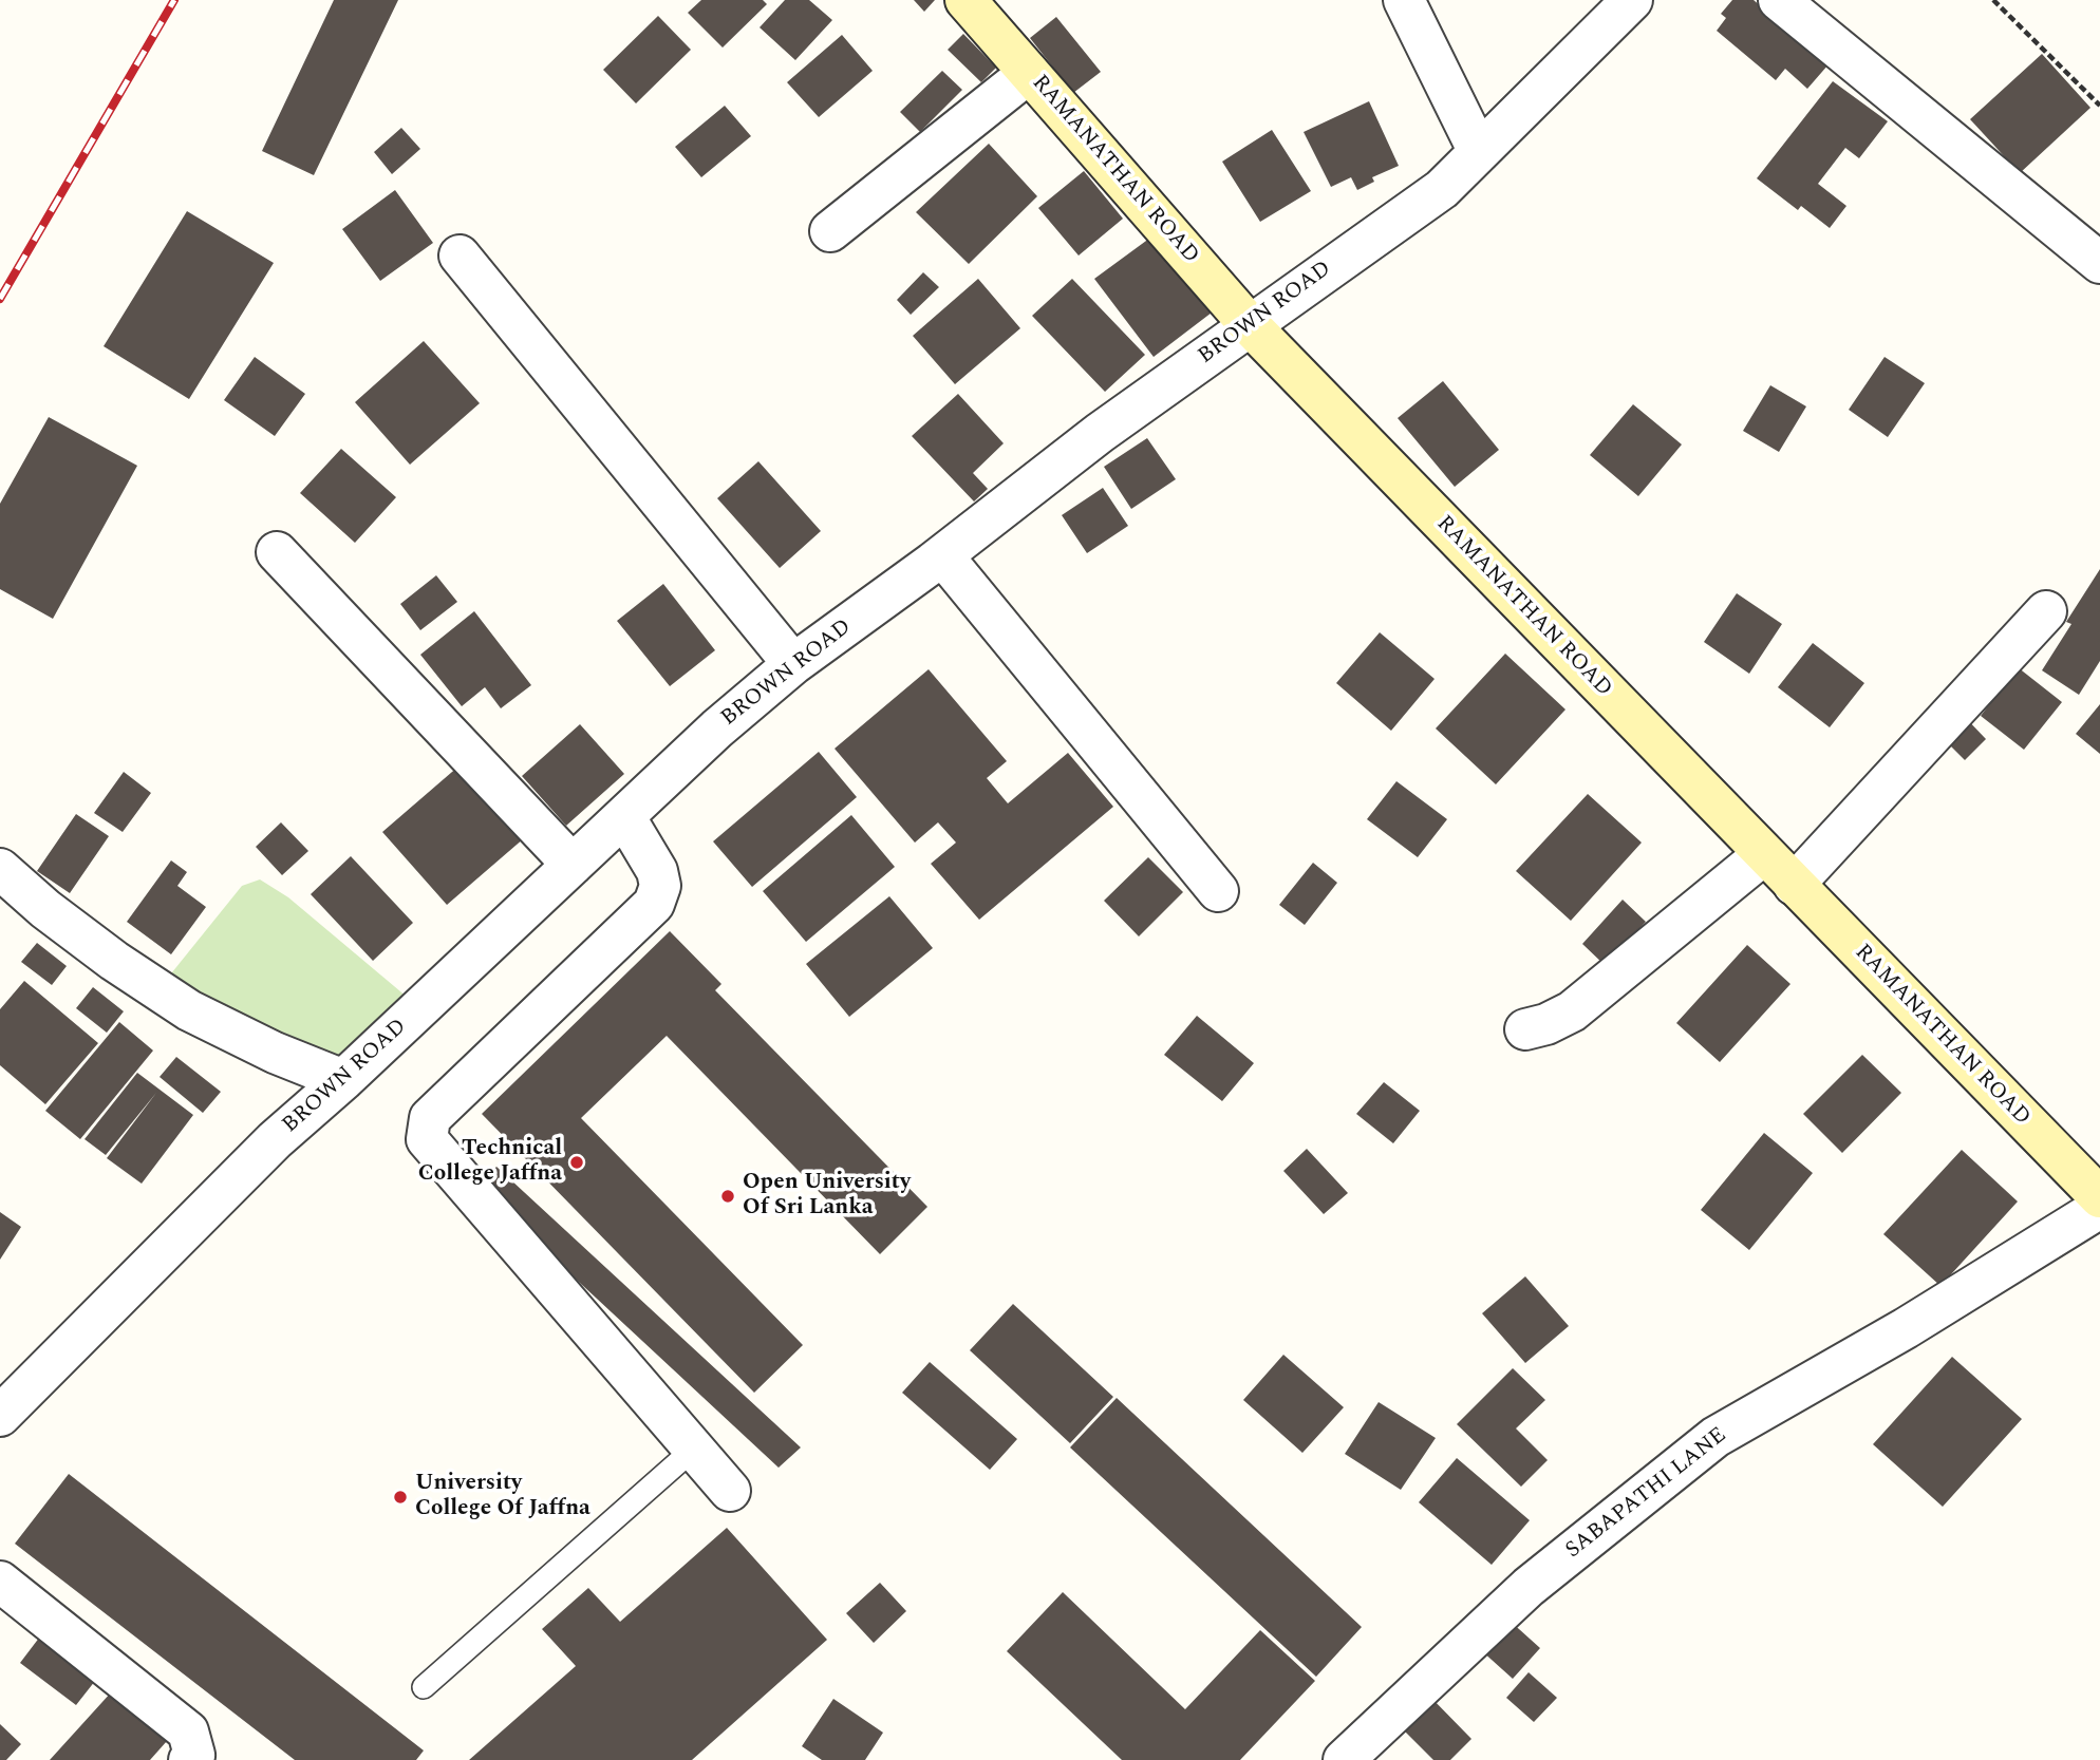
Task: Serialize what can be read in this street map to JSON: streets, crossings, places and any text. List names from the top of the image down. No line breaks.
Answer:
{"streets":{"main road":["RAMANATHAN ROAD"],"street":["BROWN ROAD","SABAPATHI LANE"]},"crossings":[["RAMANATHAN ROAD","BROWN ROAD"]],"places":["Technical College Jaffna","Open University Of Sri Lanka","University College Of Jaffna"]}
